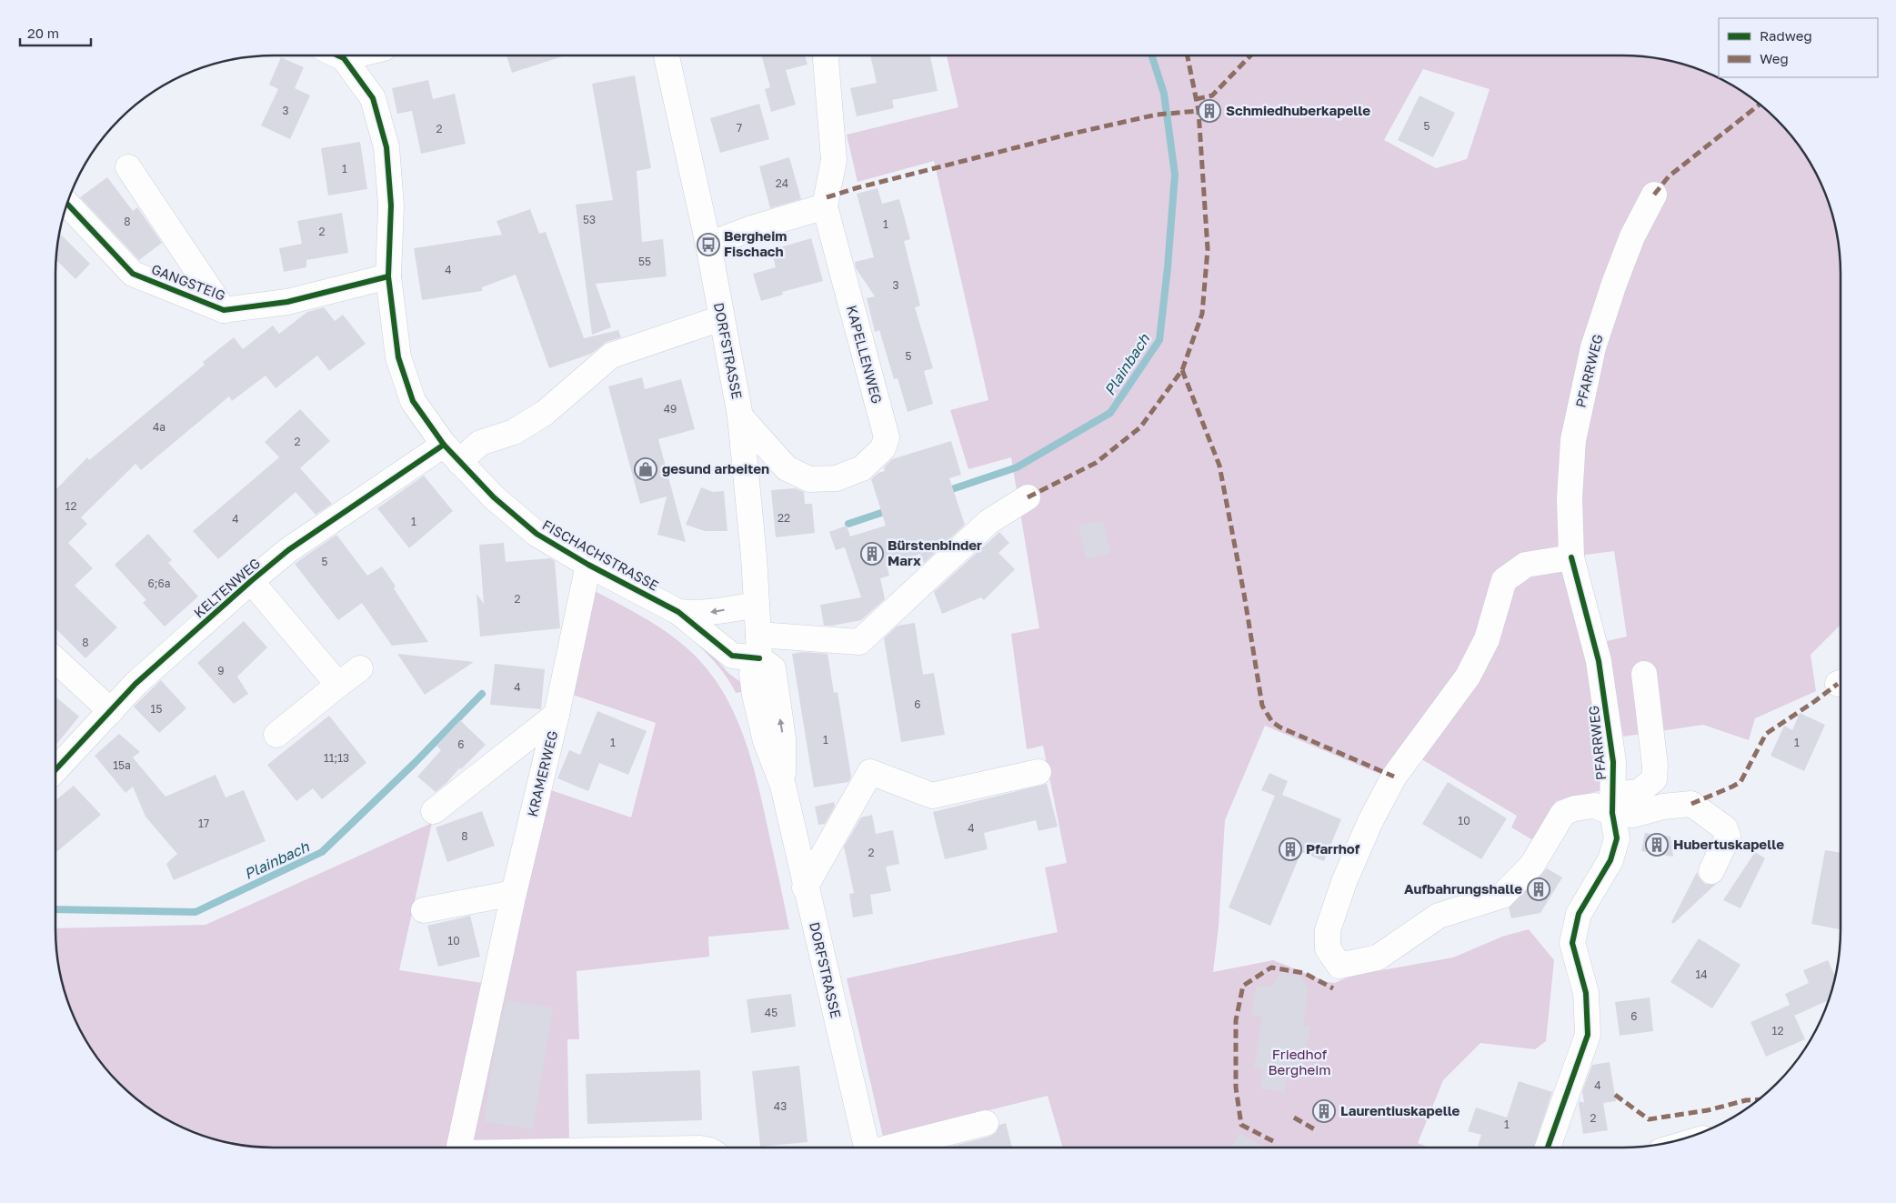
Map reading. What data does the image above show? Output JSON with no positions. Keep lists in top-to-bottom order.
{
  "streets": {
    "street": [
      "GANGSTEIG",
      "DORFSTRASSE",
      "KAPELLENWEG",
      "PFARRWEG",
      "FISCHACHSTRASSE",
      "KELTENWEG",
      "KRAMERWEG"
    ]
  },
  "crossings": [
    ["GANGSTEIG", "FISCHACHSTRASSE"],
    ["DORFSTRASSE", "KAPELLENWEG"],
    ["DORFSTRASSE", "FISCHACHSTRASSE"],
    ["DORFSTRASSE", "KELTENWEG"],
    ["FISCHACHSTRASSE", "KELTENWEG"],
    ["FISCHACHSTRASSE", "KRAMERWEG"]
  ],
  "water": ["Plainbach"],
  "parks": ["Friedhof Bergheim"],
  "places": {
    "building": [
      "Schmiedhuberkapelle",
      "Bürstenbinder Marx",
      "Hubertuskapelle",
      "Pfarrhof",
      "Aufbahrungshalle",
      "Laurentiuskapelle"
    ],
    "bus stop": ["Bergheim Fischach"],
    "shop": ["gesund arbeiten"]
  },
  "house_numbers": [
    "3",
    "5",
    "7",
    "2",
    "1",
    "24",
    "53",
    "8",
    "1",
    "2",
    "55",
    "4",
    "3",
    "5",
    "49",
    "4a",
    "2",
    "12",
    "22",
    "4",
    "1",
    "5",
    "6;6a",
    "2",
    "8",
    "9",
    "4",
    "6",
    "15",
    "1",
    "1",
    "1",
    "6",
    "11;13",
    "15a",
    "10",
    "17",
    "4",
    "8",
    "2",
    "10",
    "14",
    "45",
    "6",
    "12",
    "4",
    "43",
    "2",
    "1"
  ],
  "legend": ["Radweg", "Weg"],
  "scale_bar": "20 m"
}
